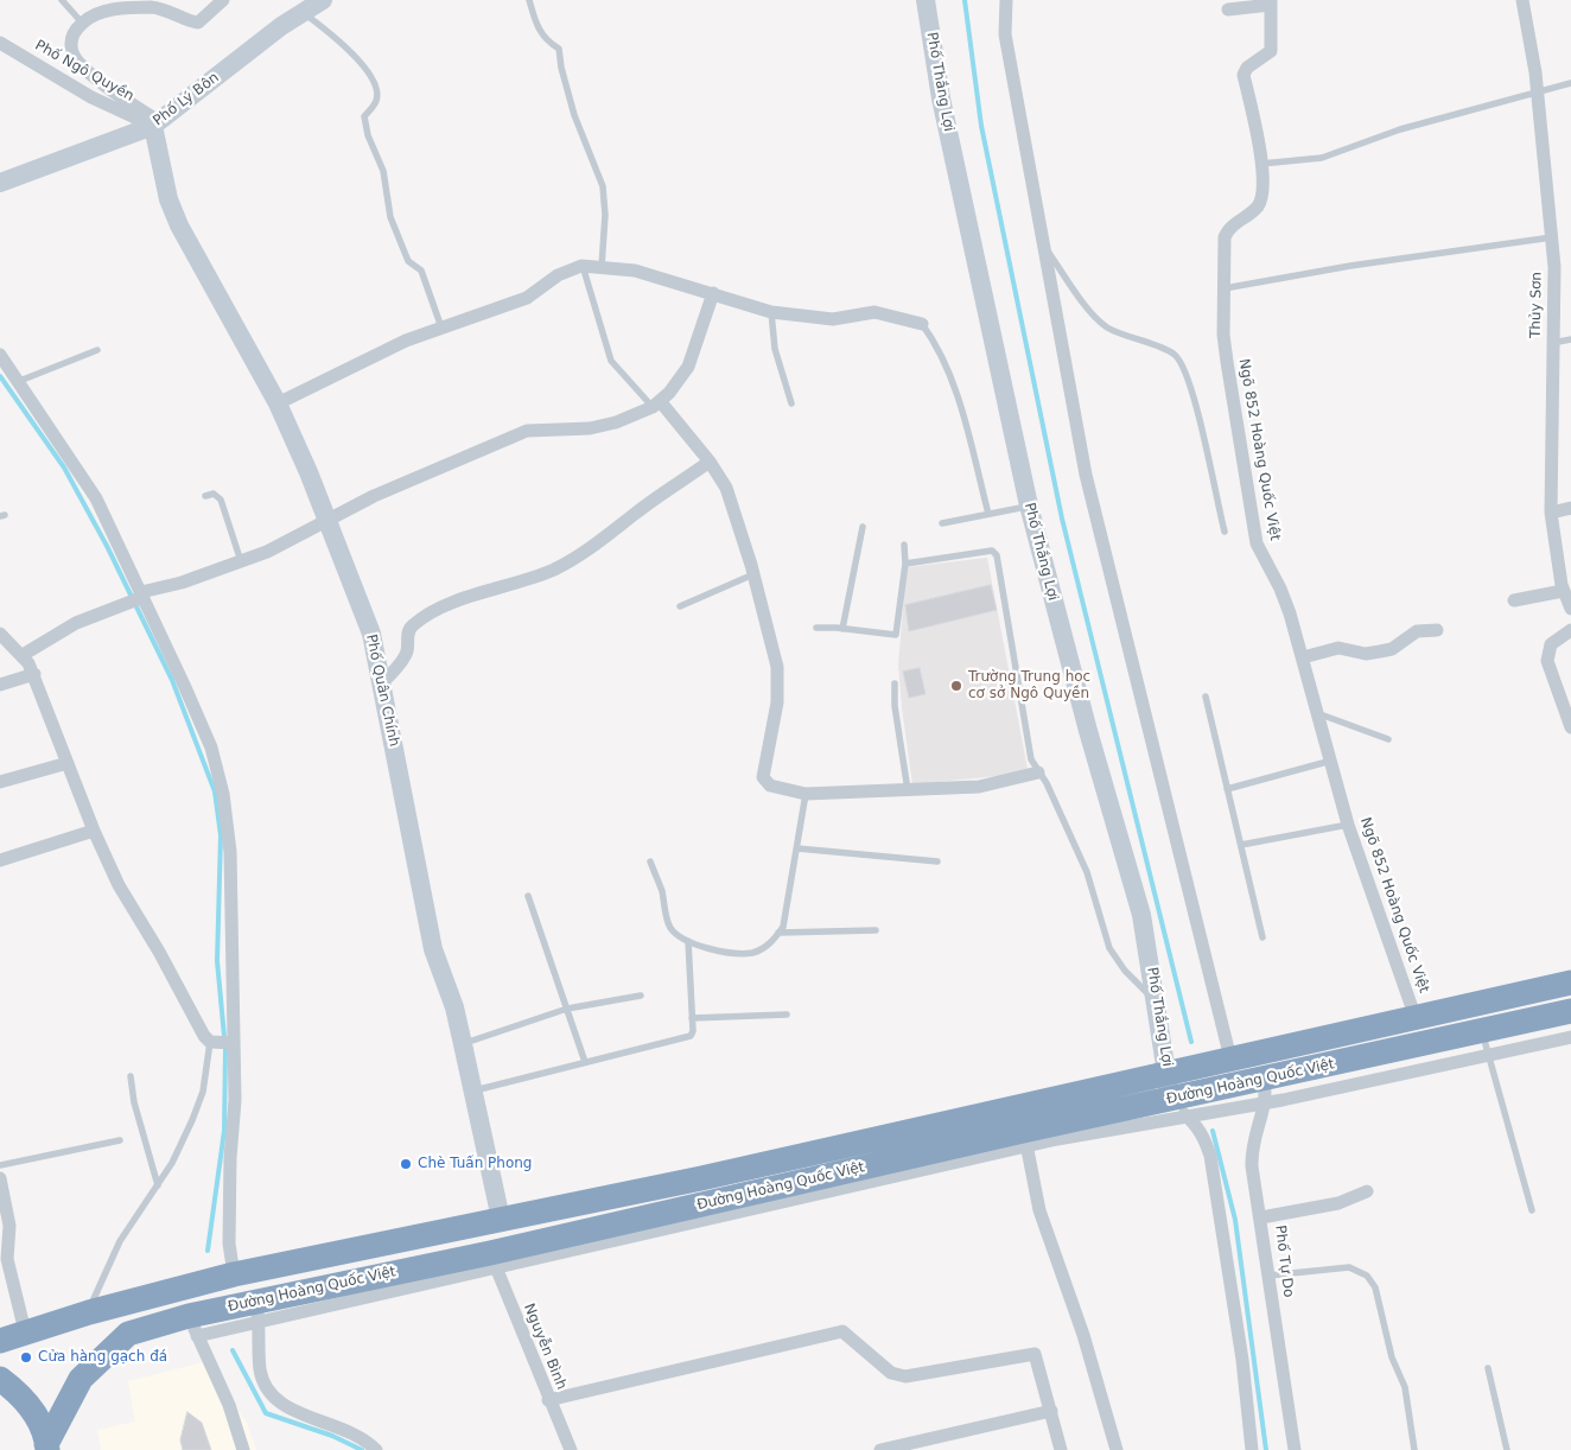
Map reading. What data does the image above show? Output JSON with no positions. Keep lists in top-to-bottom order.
{
  "streets": {
    "highway": ["Đường Hoàng Quốc Việt"],
    "street": [
      "Phố Ngô Quyền",
      "Phố Thắng Lợi",
      "Phố Lý Bôn",
      "Thủy Sơn",
      "Ngõ 852 Hoàng Quốc Việt",
      "Phố Quân Chính",
      "Phố Tự Do",
      "Nguyễn Bình"
    ]
  },
  "crossings": [
    ["Phố Ngô Quyền", "Phố Lý Bôn"],
    ["Phố Ngô Quyền", "Phố Quân Chính"],
    ["Phố Thắng Lợi", "Đường Hoàng Quốc Việt"],
    ["Phố Lý Bôn", "Phố Quân Chính"],
    ["Ngõ 852 Hoàng Quốc Việt", "Đường Hoàng Quốc Việt"],
    ["Phố Quân Chính", "Đường Hoàng Quốc Việt"],
    ["Đường Hoàng Quốc Việt", "Phố Tự Do"],
    ["Đường Hoàng Quốc Việt", "Nguyễn Bình"]
  ],
  "places": ["Trường Trung học cơ sở Ngô Quyền", "Chè Tuấn Phong", "Cửa hàng gạch đá"]
}
